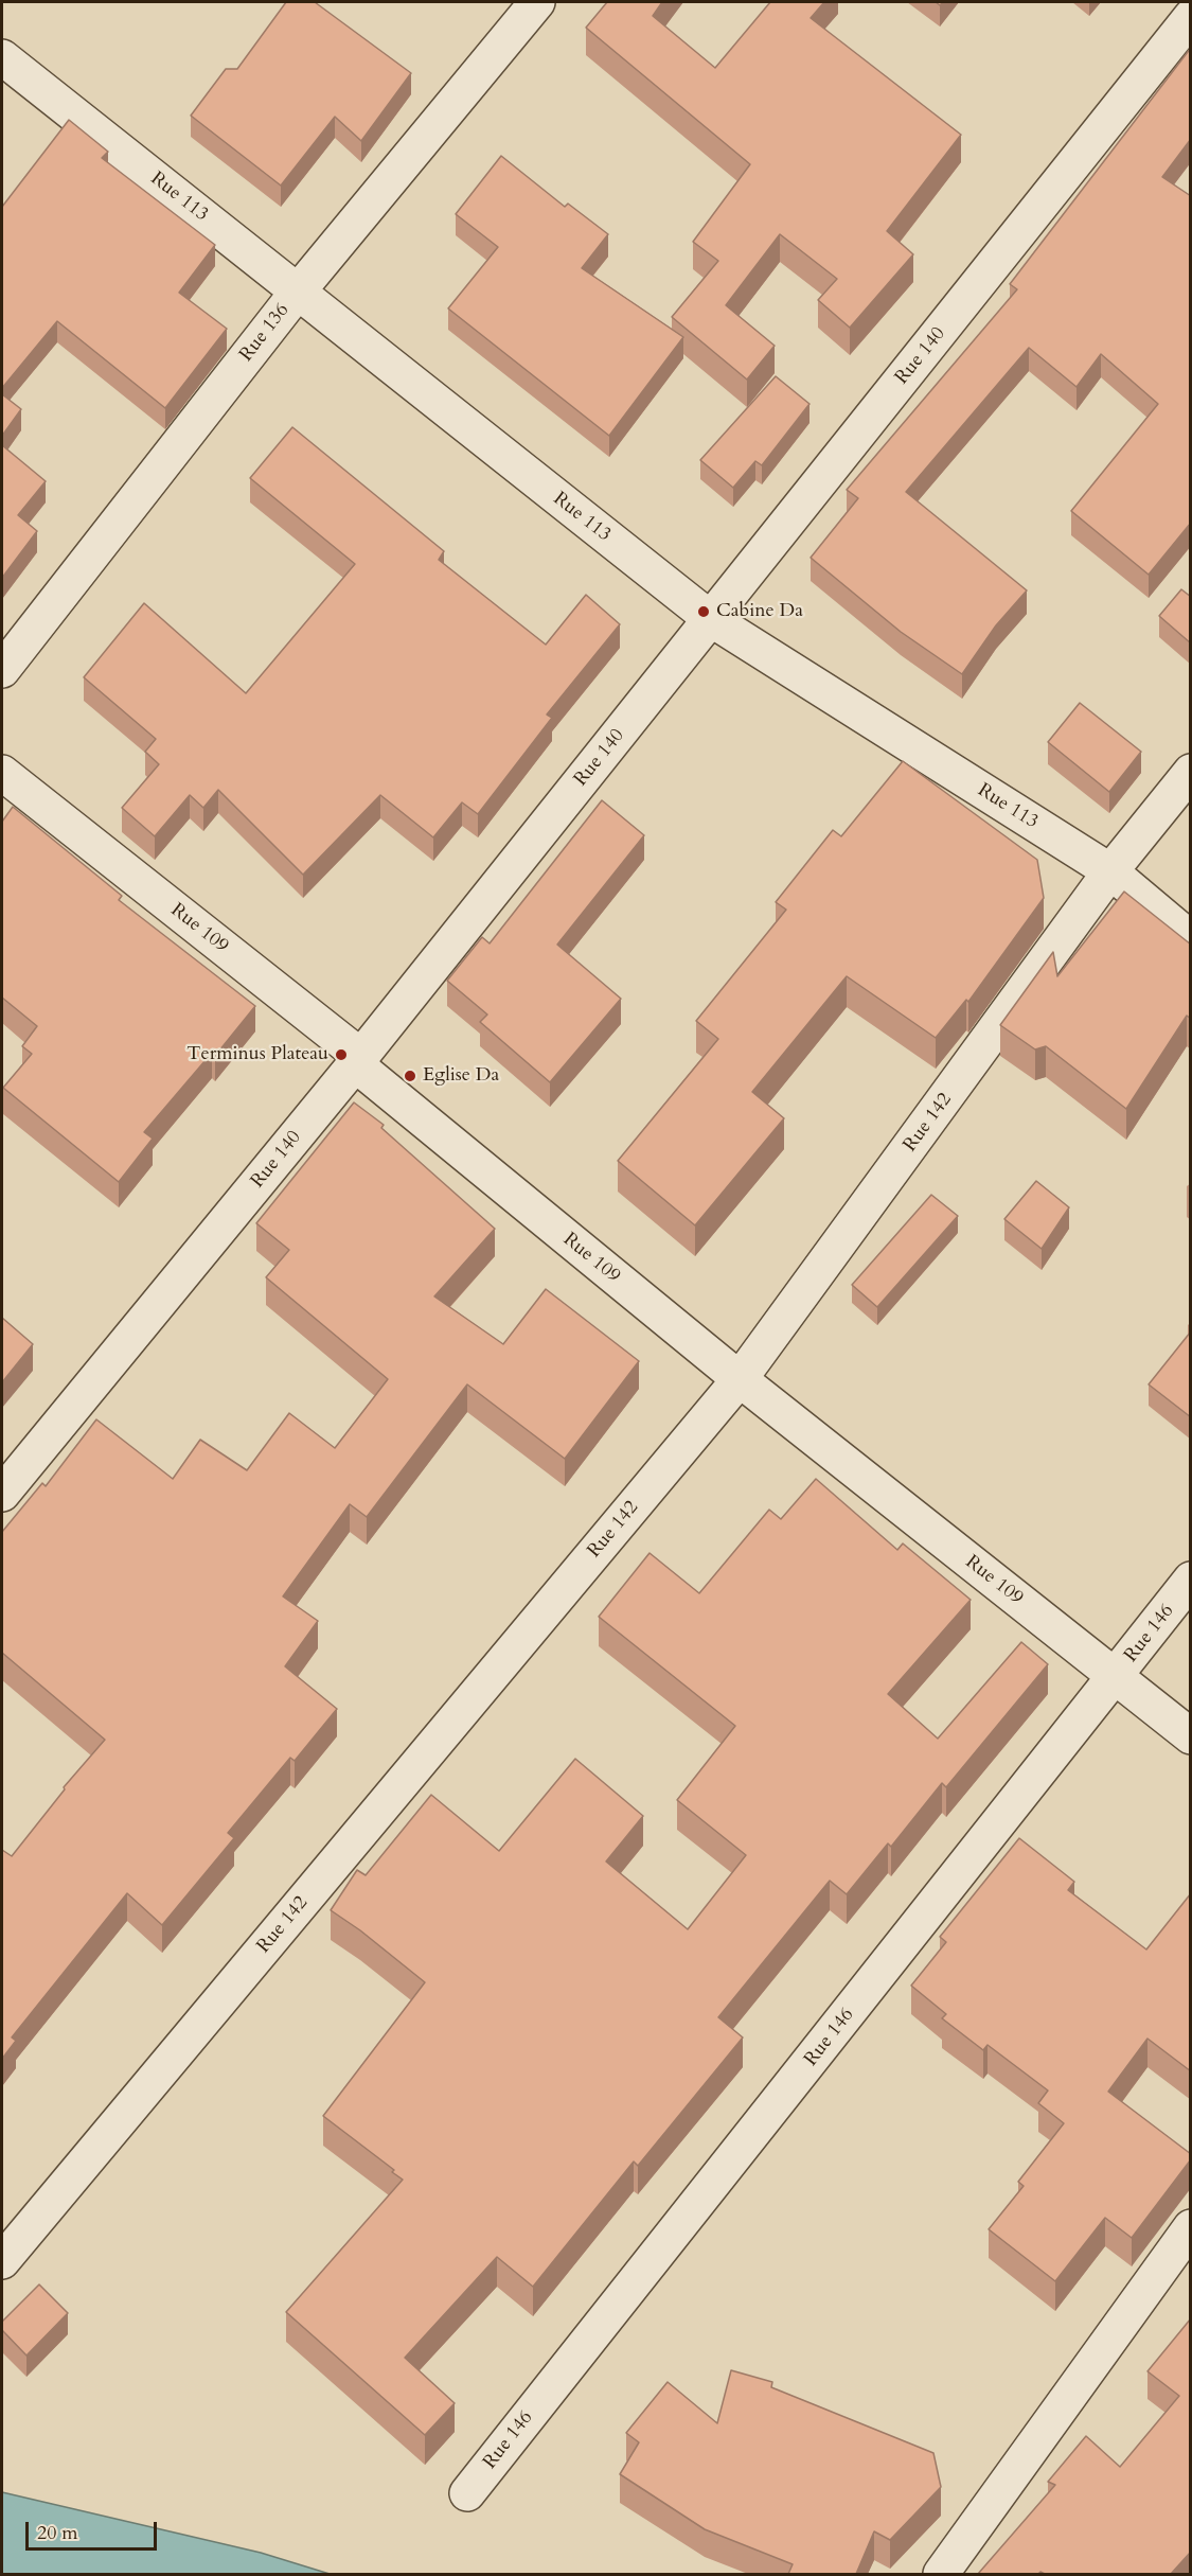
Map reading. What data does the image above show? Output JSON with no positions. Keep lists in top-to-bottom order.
{
  "streets": {
    "street": [
      "Rue 113",
      "Rue 136",
      "Rue 140",
      "Rue 109",
      "Rue 142",
      "Rue 146"
    ]
  },
  "crossings": [
    ["Rue 113", "Rue 136"],
    ["Rue 113", "Rue 140"],
    ["Rue 113", "Rue 142"],
    ["Rue 140", "Rue 109"],
    ["Rue 109", "Rue 142"],
    ["Rue 109", "Rue 146"]
  ],
  "places": ["Cabine Da", "Terminus Plateau", "Eglise Da"],
  "scale_bar": "20 m"
}
